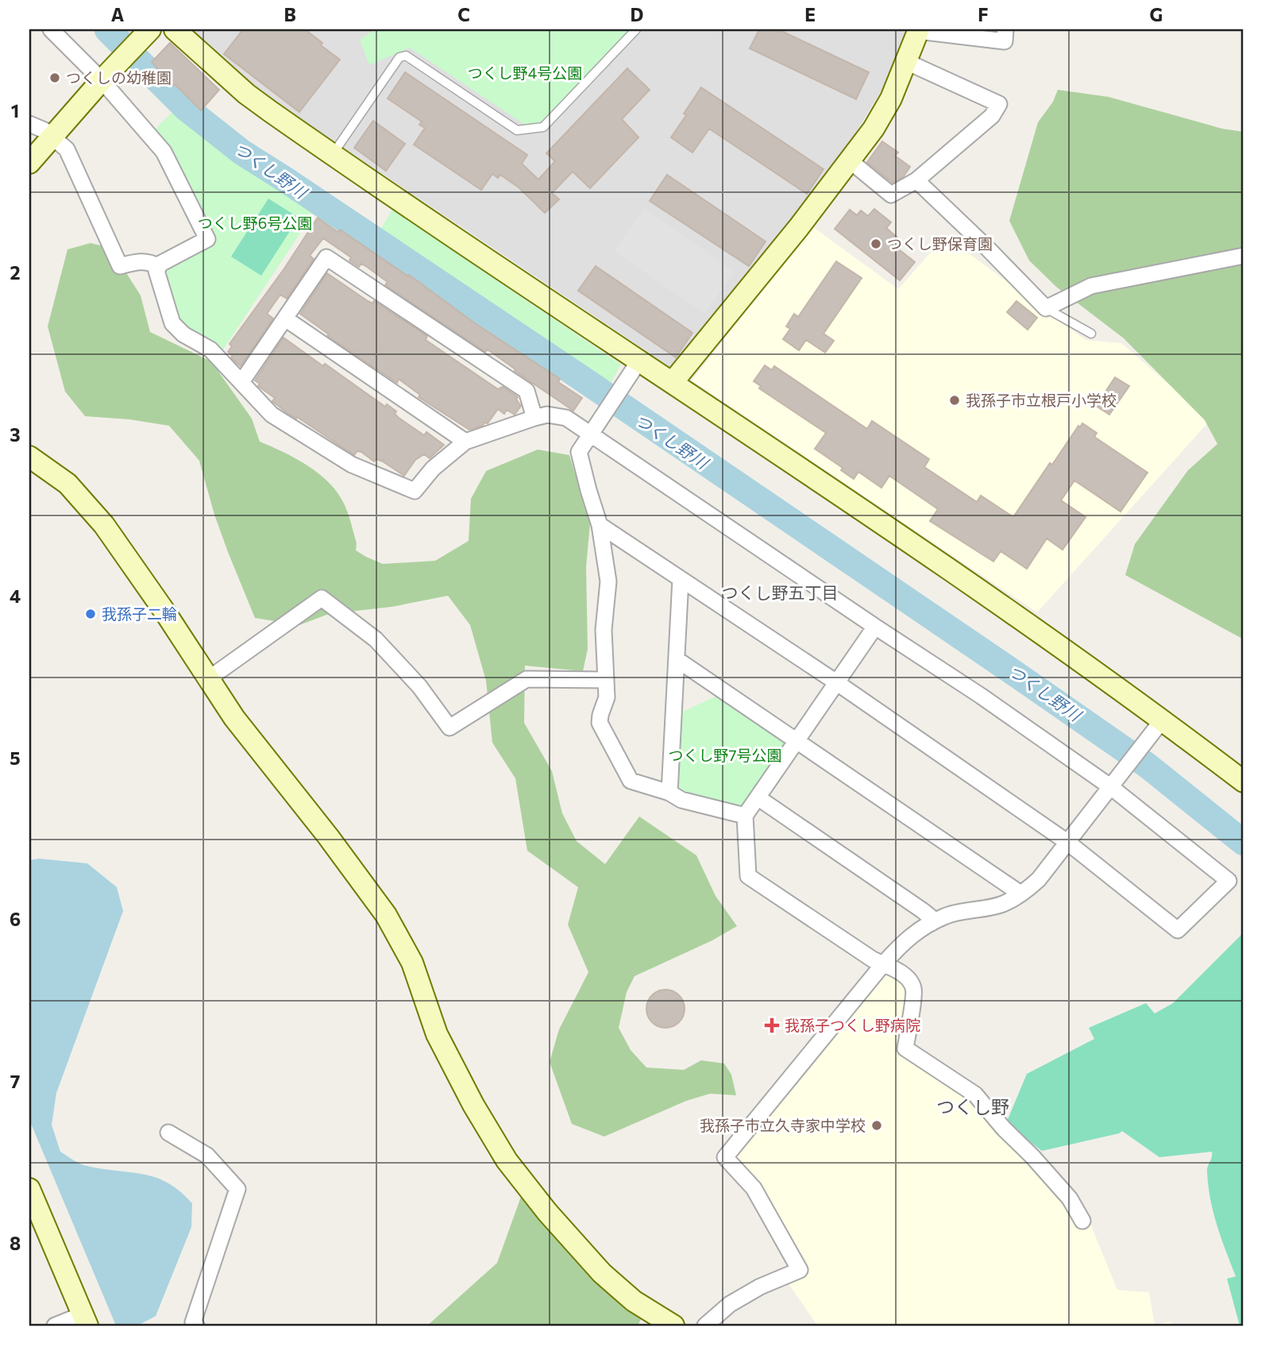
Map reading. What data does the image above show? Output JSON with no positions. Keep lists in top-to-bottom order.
{
  "districts": ["つくし野五丁目", "つくし野"],
  "water": ["つくし野川"],
  "parks": ["つくし野4号公園", "つくし野6号公園", "つくし野7号公園"],
  "places": {
    "other": [
      "つくしの幼稚園",
      "つくし野保育園",
      "我孫子市立根戸小学校",
      "我孫子二輪",
      "我孫子市立久寺家中学校"
    ],
    "health": ["我孫子つくし野病院"]
  },
  "grid": {
    "columns": [
      "A",
      "B",
      "C",
      "D",
      "E",
      "F",
      "G"
    ],
    "rows": [
      "1",
      "2",
      "3",
      "4",
      "5",
      "6",
      "7",
      "8"
    ]
  }
}
